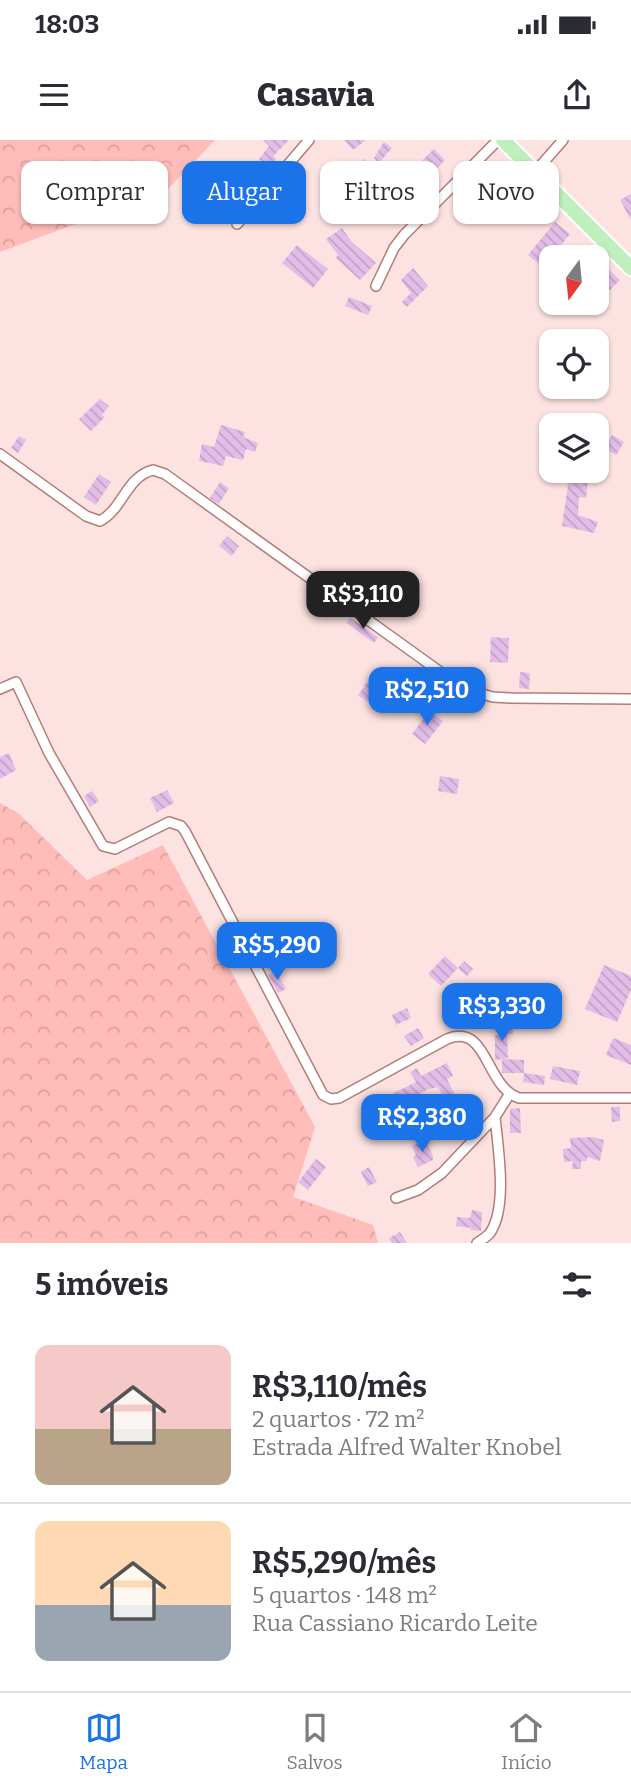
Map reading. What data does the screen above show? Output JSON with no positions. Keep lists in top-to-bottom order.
{
  "north": "bottom",
  "page": {
    "status": "18:03",
    "header": "Casavia",
    "chip": [
      "Comprar",
      "Alugar",
      "Filtros",
      "Novo"
    ],
    "price": [
      "R$3,110",
      "R$2,510",
      "R$5,290",
      "R$3,330",
      "R$2,380"
    ],
    "heading": "5 imóveis",
    "list": [
      {
        "name": "R$3,110/mês",
        "note": "2 quartos · 72 m² · Estrada Alfred Walter Knobel"
      },
      {
        "name": "R$5,290/mês",
        "note": "5 quartos · 148 m² · Rua Cassiano Ricardo Leite"
      }
    ],
    "tabs": ["Mapa", "Salvos", "Início"]
  }
}
